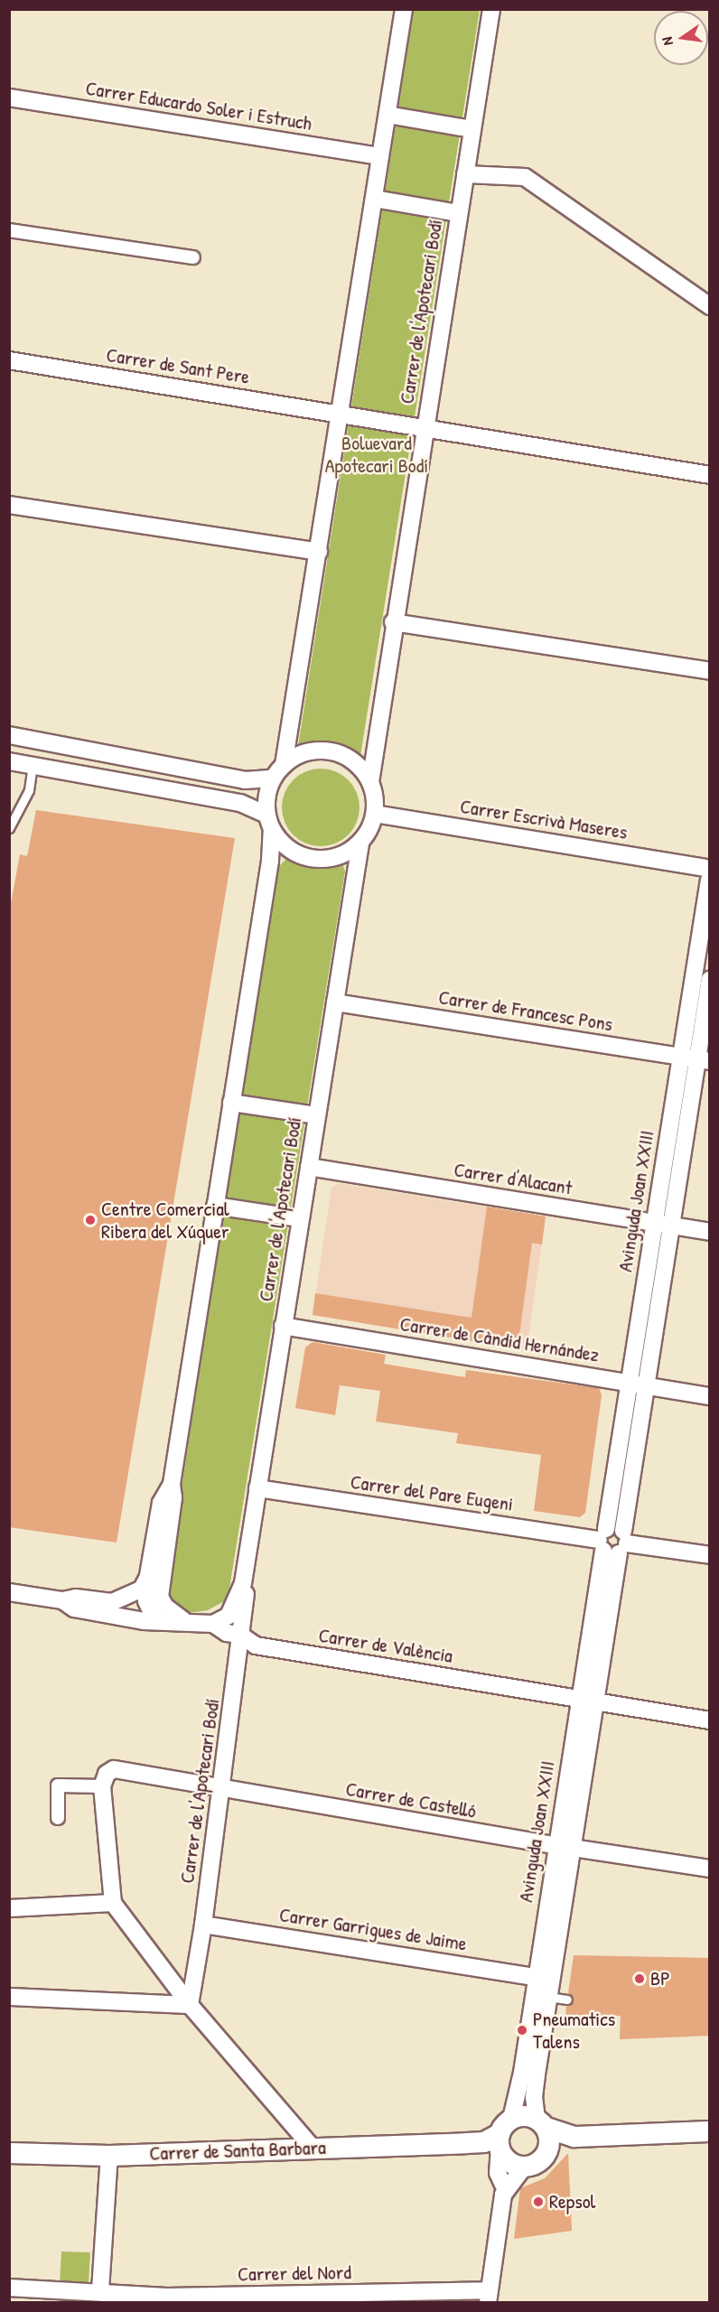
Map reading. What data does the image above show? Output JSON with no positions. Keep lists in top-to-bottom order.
{
  "streets": {
    "street": [
      "Carrer Educardo Soler i Estruch",
      "Carrer de l'Apotecari Bodí",
      "Carrer de Sant Pere",
      "Carrer Escrivà Maseres",
      "Carrer de Francesc Pons",
      "Carrer d'Alacant",
      "Avinguda Joan XXIII",
      "Carrer de Càndid Hernández",
      "Carrer del Pare Eugeni",
      "Carrer de València",
      "Carrer de Castelló",
      "Carrer Garrigues de Jaime",
      "Carrer de Santa Barbara",
      "Carrer del Nord"
    ]
  },
  "crossings": [
    ["Carrer de l'Apotecari Bodí", "Carrer de Sant Pere"],
    ["Carrer de l'Apotecari Bodí", "Carrer Escrivà Maseres"],
    ["Carrer de l'Apotecari Bodí", "Carrer de Francesc Pons"],
    ["Carrer de l'Apotecari Bodí", "Carrer d'Alacant"],
    ["Carrer de l'Apotecari Bodí", "Carrer de Càndid Hernández"],
    ["Carrer de l'Apotecari Bodí", "Carrer del Pare Eugeni"],
    ["Carrer de l'Apotecari Bodí", "Carrer de València"],
    ["Carrer de l'Apotecari Bodí", "Carrer de Castelló"],
    ["Carrer de l'Apotecari Bodí", "Carrer Garrigues de Jaime"],
    ["Carrer Escrivà Maseres", "Avinguda Joan XXIII"],
    ["Carrer de Francesc Pons", "Avinguda Joan XXIII"],
    ["Carrer d'Alacant", "Avinguda Joan XXIII"],
    ["Avinguda Joan XXIII", "Carrer de Càndid Hernández"],
    ["Avinguda Joan XXIII", "Carrer del Pare Eugeni"],
    ["Avinguda Joan XXIII", "Carrer de València"],
    ["Avinguda Joan XXIII", "Carrer de Castelló"],
    ["Avinguda Joan XXIII", "Carrer Garrigues de Jaime"],
    ["Avinguda Joan XXIII", "Carrer de Santa Barbara"]
  ],
  "parks": ["Boluevard Apotecari Bodí"],
  "places": [
    "Centre Comercial Ribera del Xúquer",
    "BP",
    "Pneumatics Talens",
    "Repsol"
  ],
  "north": "left"
}
